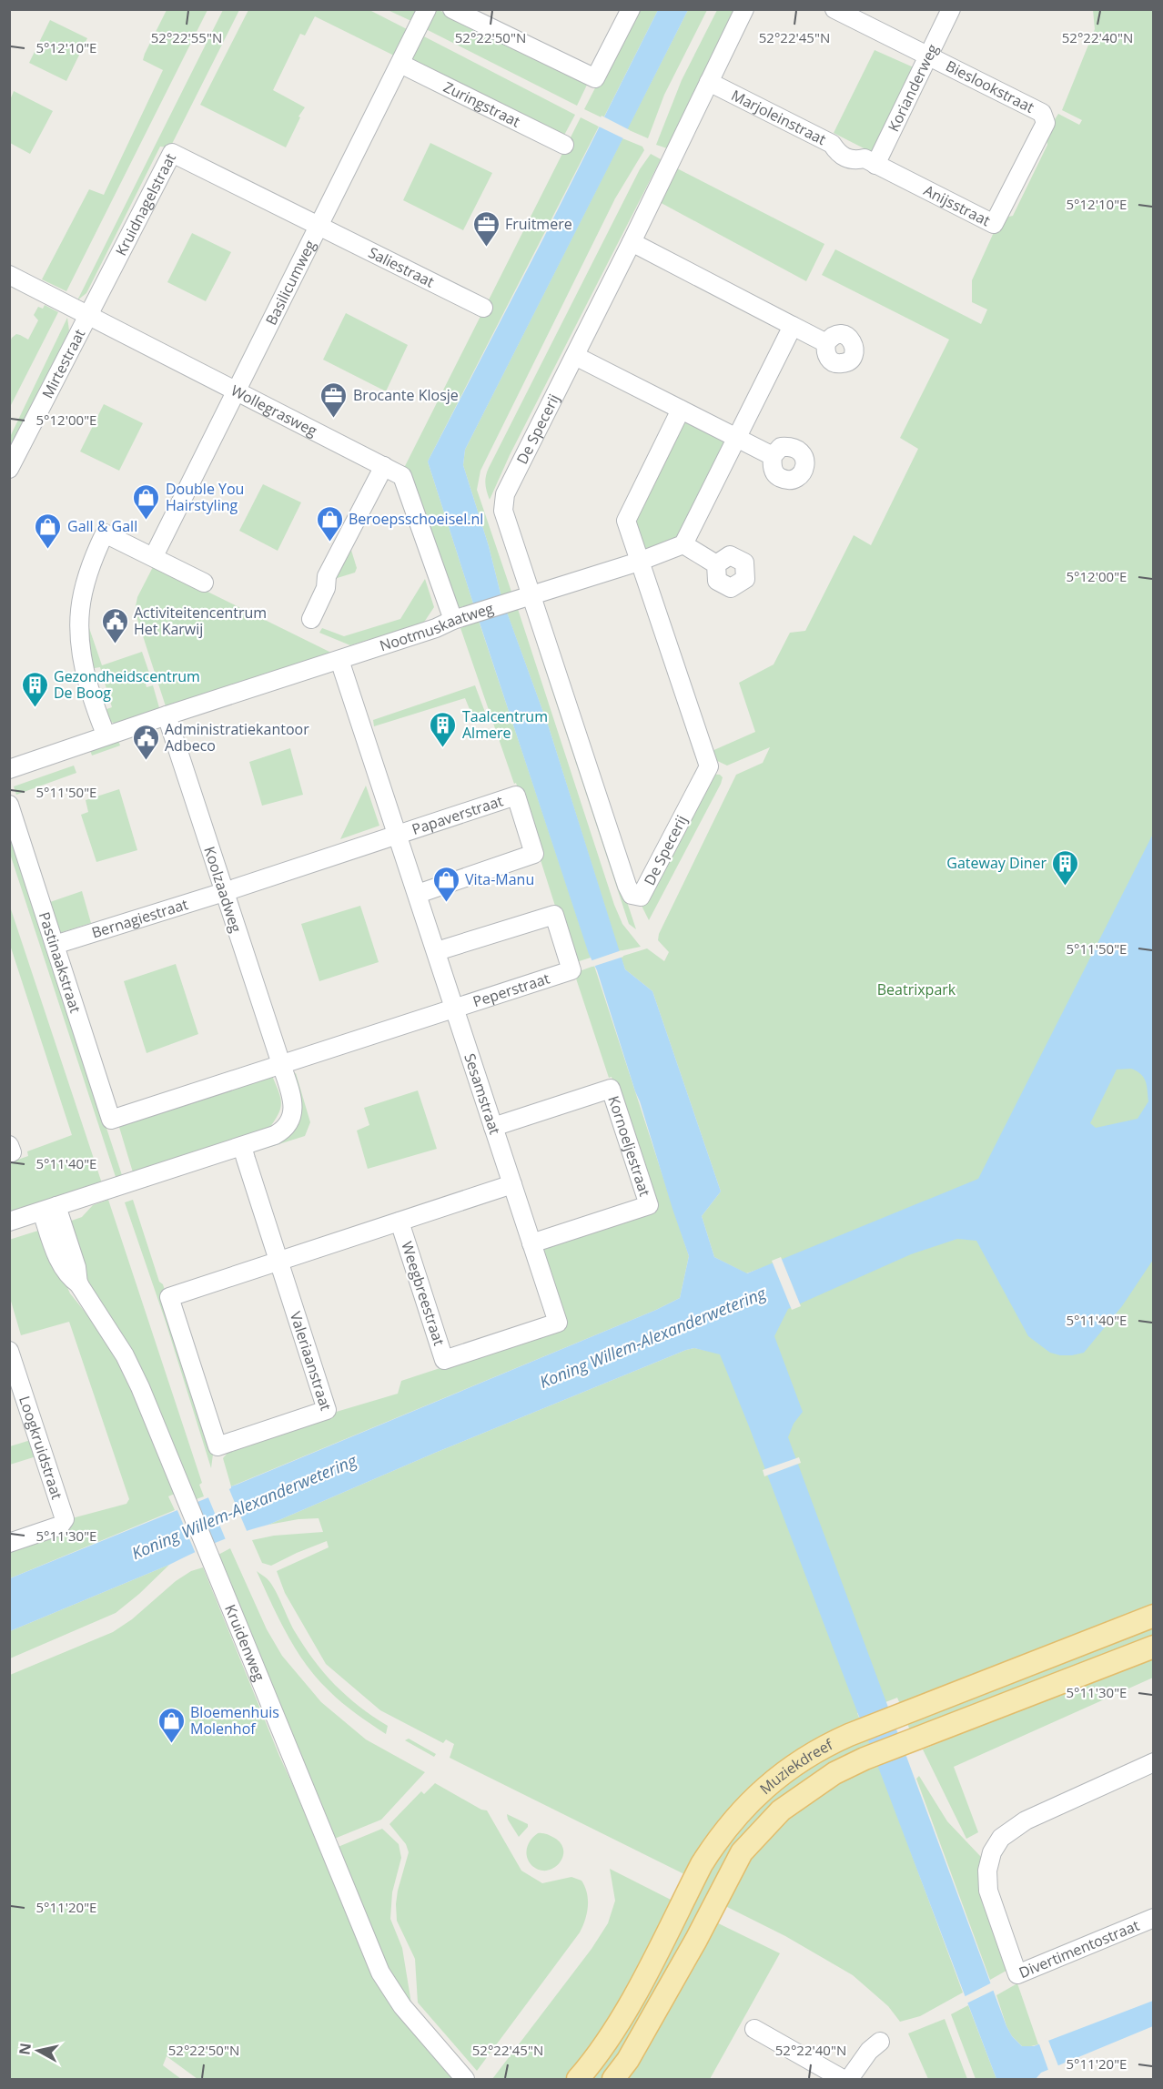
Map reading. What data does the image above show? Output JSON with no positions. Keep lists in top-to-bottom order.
{
  "streets": {
    "main road": ["Muziekdreef"],
    "street": [
      "Korianderweg",
      "Bieslookstraat",
      "Zuringstraat",
      "Marjoleinstraat",
      "Anijsstraat",
      "Kruidnagelstraat",
      "Saliestraat",
      "Basilicumweg",
      "Mirtestraat",
      "Wollegrasweg",
      "De Specerij",
      "Nootmuskaatweg",
      "Papaverstraat",
      "Koolzaadweg",
      "Bernagiestraat",
      "Pastinaakstraat",
      "Peperstraat",
      "Sesamstraat",
      "Kornoeljestraat",
      "Weegbreestraat",
      "Valeriaanstraat",
      "Loogkruidstraat",
      "Kruidenweg",
      "Divertimentostraat"
    ]
  },
  "crossings": [
    ["Korianderweg", "Bieslookstraat"],
    ["Korianderweg", "Marjoleinstraat"],
    ["Korianderweg", "Anijsstraat"],
    ["Bieslookstraat", "Anijsstraat"],
    ["Zuringstraat", "Basilicumweg"],
    ["Marjoleinstraat", "Anijsstraat"],
    ["Marjoleinstraat", "De Specerij"],
    ["Kruidnagelstraat", "Saliestraat"],
    ["Kruidnagelstraat", "Basilicumweg"],
    ["Kruidnagelstraat", "Mirtestraat"],
    ["Kruidnagelstraat", "Wollegrasweg"],
    ["Saliestraat", "Basilicumweg"],
    ["Basilicumweg", "Wollegrasweg"],
    ["Mirtestraat", "Wollegrasweg"],
    ["Wollegrasweg", "Nootmuskaatweg"],
    ["De Specerij", "Nootmuskaatweg"],
    ["Nootmuskaatweg", "Koolzaadweg"],
    ["Nootmuskaatweg", "Sesamstraat"],
    ["Papaverstraat", "Koolzaadweg"],
    ["Papaverstraat", "Bernagiestraat"],
    ["Papaverstraat", "Sesamstraat"],
    ["Koolzaadweg", "Bernagiestraat"],
    ["Koolzaadweg", "Pastinaakstraat"],
    ["Koolzaadweg", "Peperstraat"],
    ["Koolzaadweg", "Valeriaanstraat"],
    ["Koolzaadweg", "Kruidenweg"],
    ["Bernagiestraat", "Pastinaakstraat"],
    ["Pastinaakstraat", "Peperstraat"],
    ["Peperstraat", "Sesamstraat"],
    ["Sesamstraat", "Kornoeljestraat"],
    ["Sesamstraat", "Weegbreestraat"],
    ["Kornoeljestraat", "Weegbreestraat"]
  ],
  "water": ["Koning Willem-Alexanderwetering"],
  "parks": ["Beatrixpark"],
  "places": {
    "office": ["Fruitmere", "Brocante Klosje"],
    "shop": [
      "Double You Hairstyling",
      "Beroepsschoeisel.nl",
      "Gall & Gall",
      "Vita-Manu",
      "Bloemenhuis Molenhof"
    ],
    "public building": ["Activiteitencentrum Het Karwij", "Administratiekantoor Adbeco"],
    "building": ["Gezondheidscentrum De Boog", "Taalcentrum Almere", "Gateway Diner"]
  },
  "north": "left",
  "coordinates": [
    "52°22'55\"N",
    "52°22'50\"N",
    "52°22'45\"N",
    "52°22'40\"N",
    "5°12'10\"E",
    "5°12'00\"E",
    "5°11'50\"E",
    "5°11'40\"E",
    "5°11'30\"E",
    "5°11'20\"E"
  ]
}
